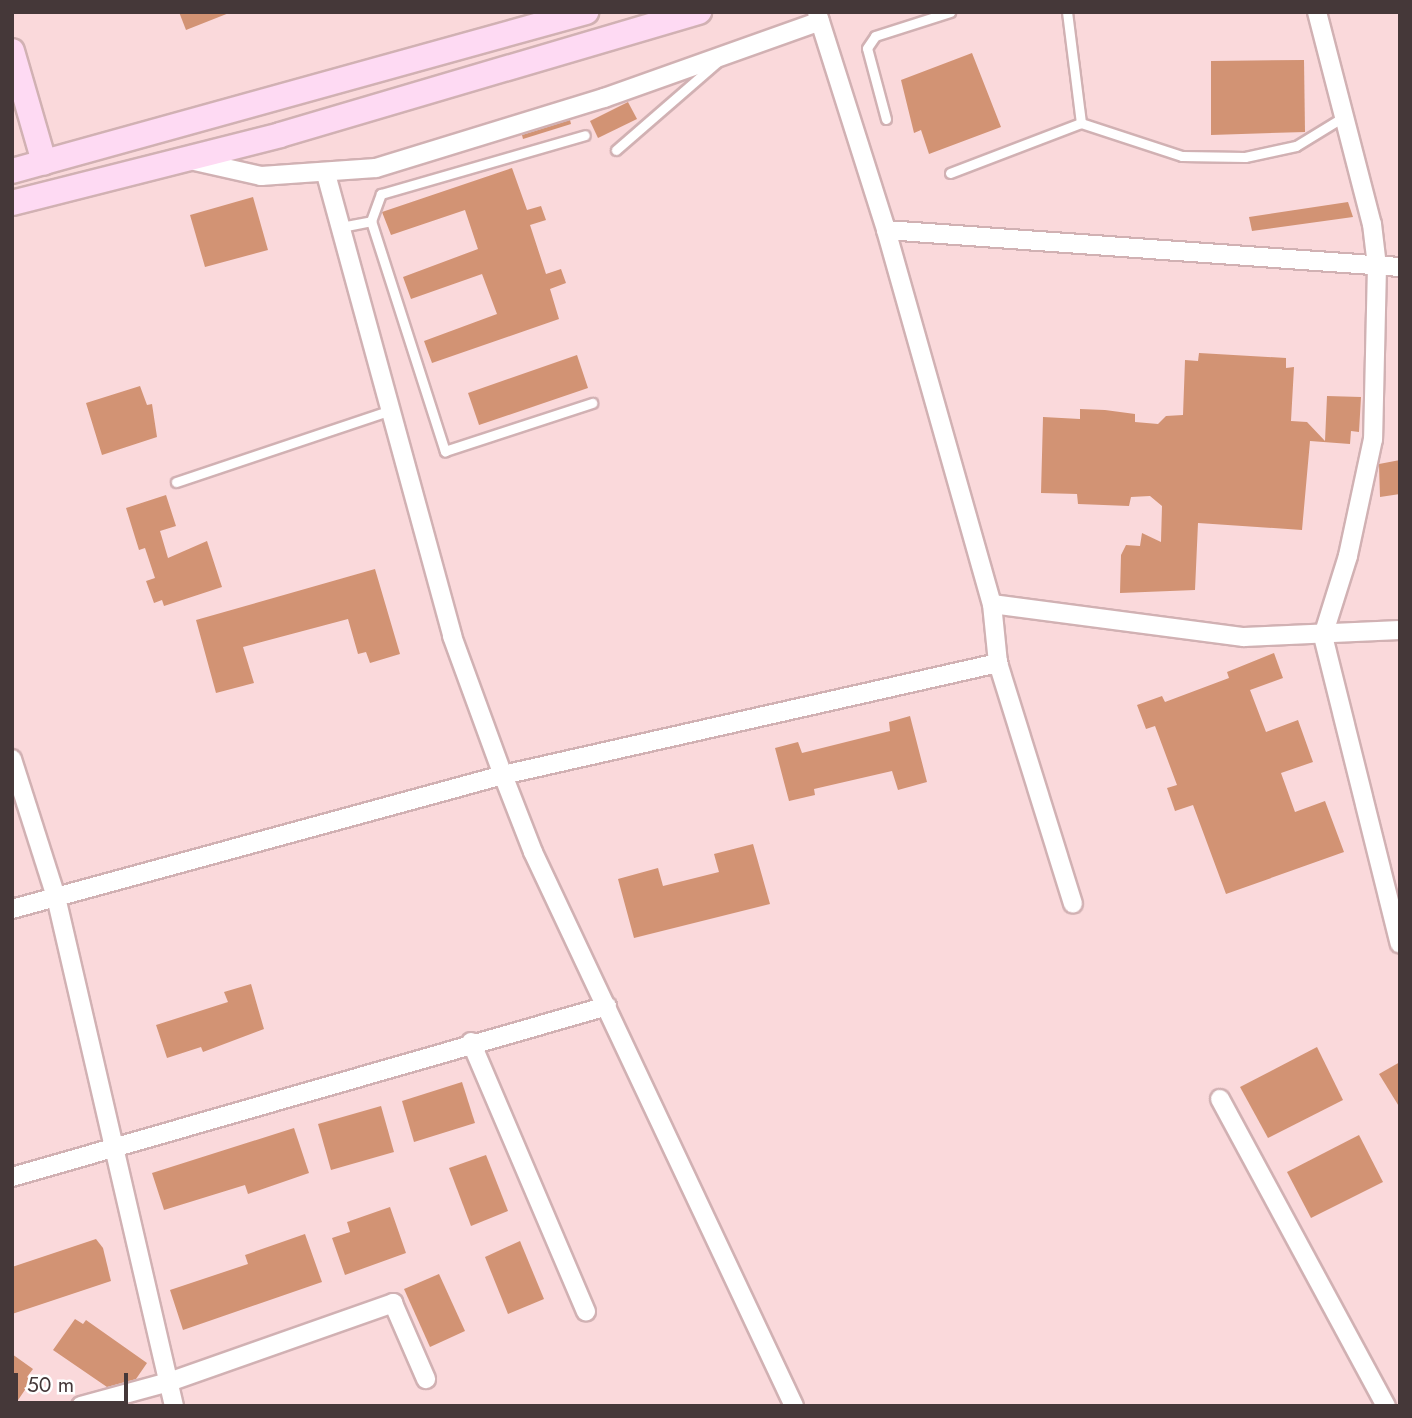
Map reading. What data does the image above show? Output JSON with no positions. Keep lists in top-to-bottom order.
{
  "scale_bar": "50 m"
}
